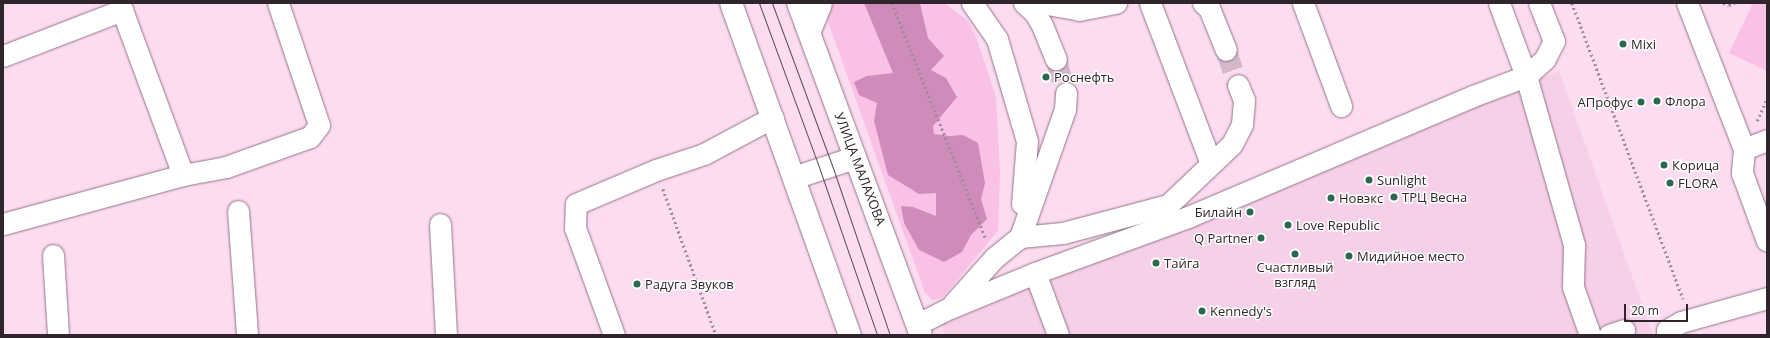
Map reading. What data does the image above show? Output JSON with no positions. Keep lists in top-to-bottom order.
{
  "streets": {
    "main road": ["УЛИЦА МАЛАХОВА"]
  },
  "places": [
    "Mixi",
    "Роснефть",
    "Флора",
    "АПрофус",
    "Корица",
    "Sunlight",
    "FLORA",
    "ТРЦ Весна",
    "Новэкс",
    "Билайн",
    "Love Republic",
    "Q Partner",
    "Счастливый взгляд",
    "Мидийное место",
    "Тайга",
    "Радуга Звуков",
    "Kennedy's"
  ],
  "scale_bar": "20 m"
}
